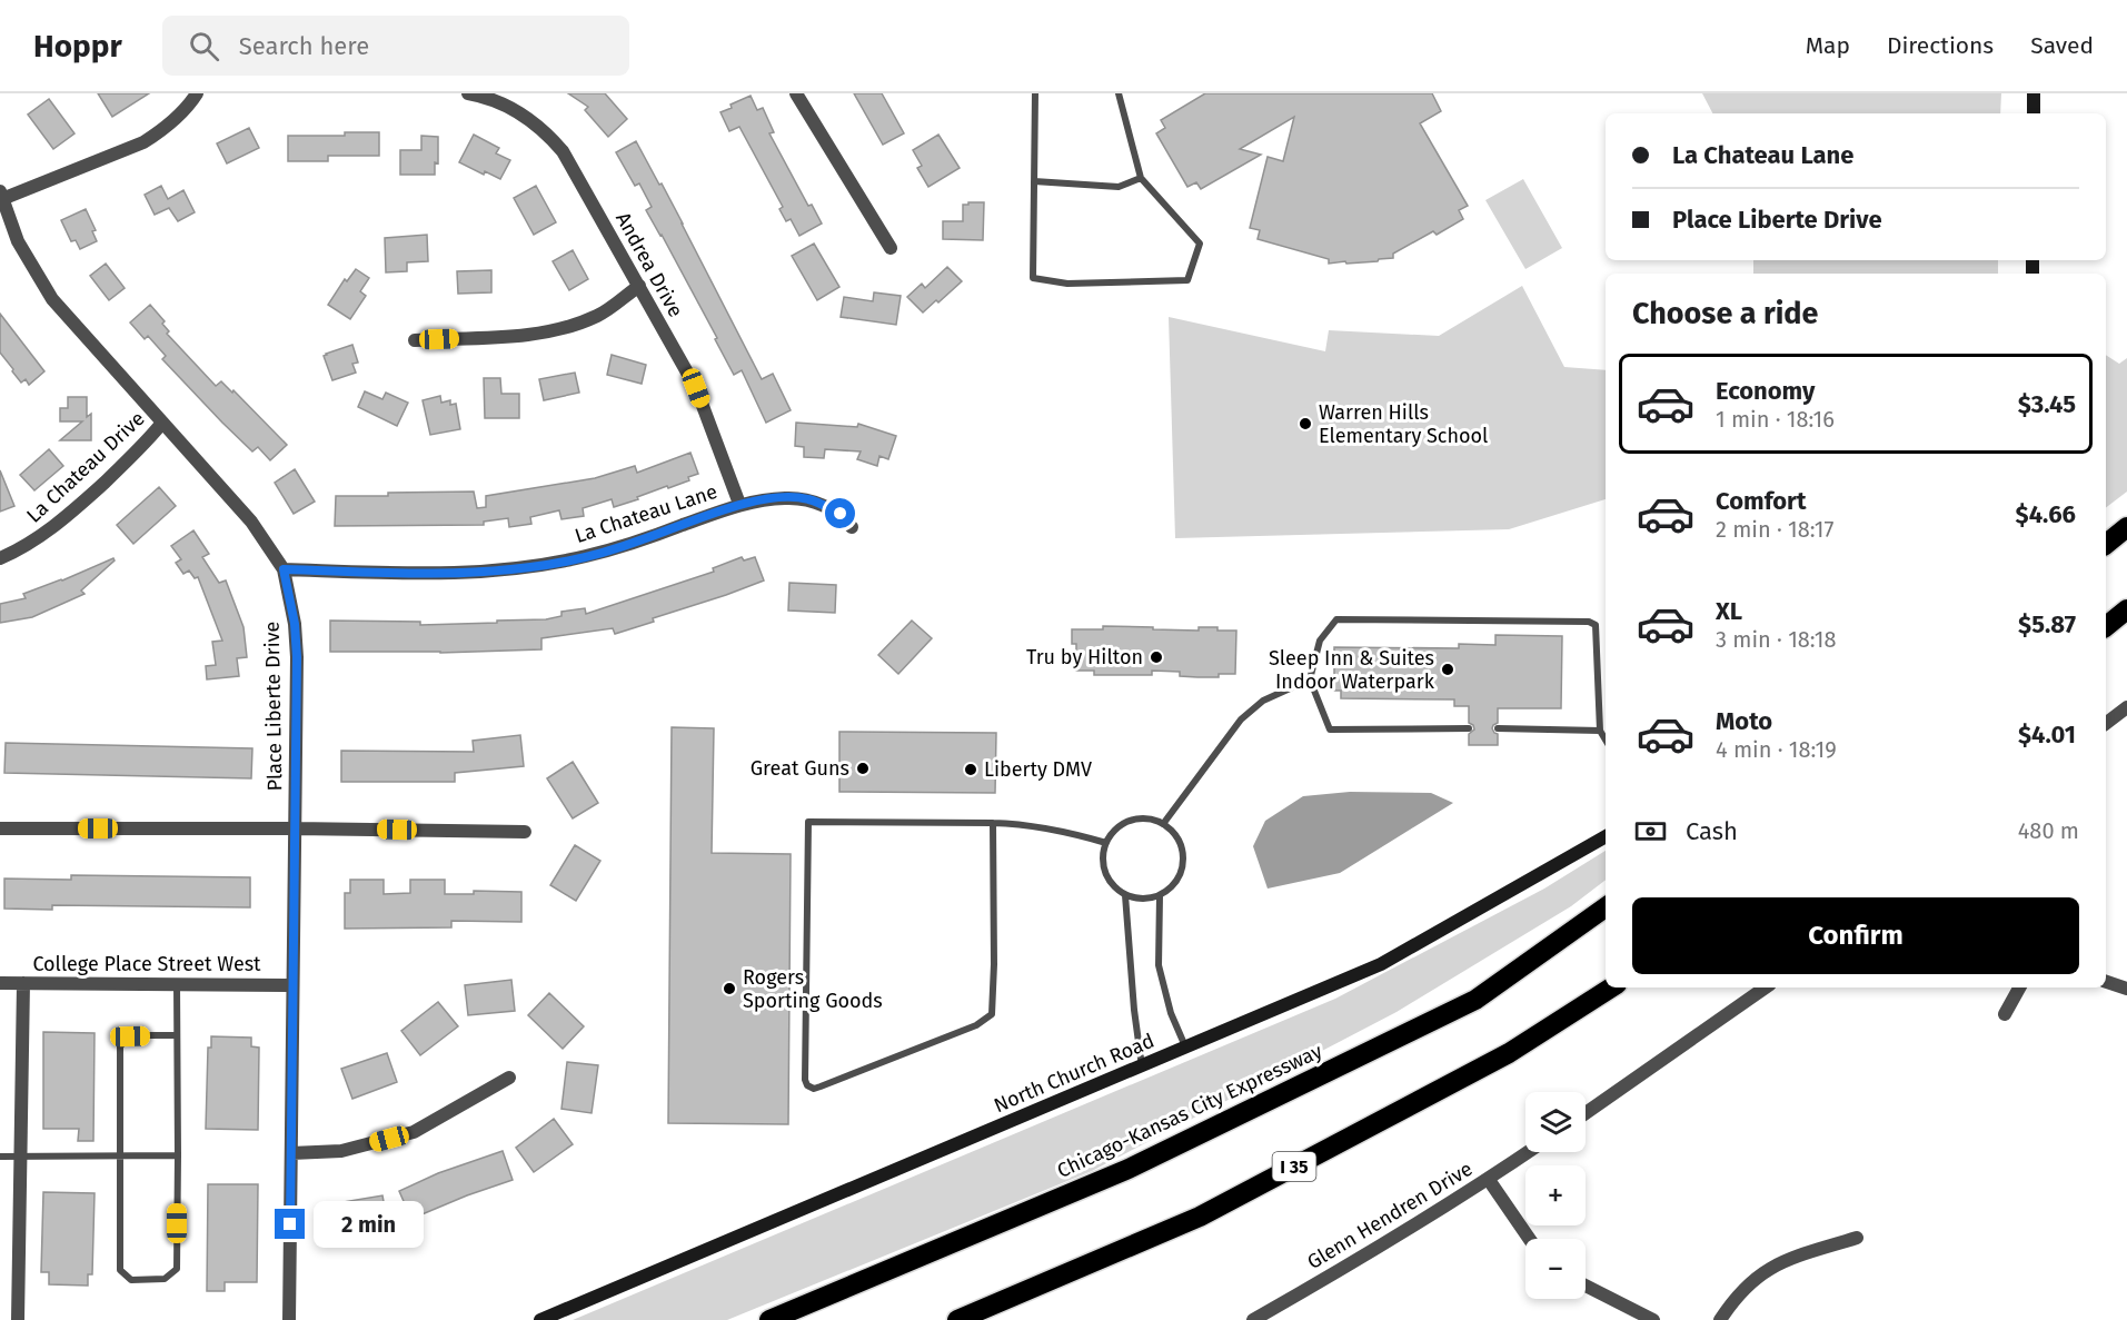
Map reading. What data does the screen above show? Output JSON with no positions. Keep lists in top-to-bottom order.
{
  "streets": {
    "highway": ["Chicago-Kansas City Expressway", "I 35"],
    "main road": ["North Church Road"],
    "street": [
      "Andrea Drive",
      "La Chateau Drive",
      "La Chateau Lane",
      "Place Liberte Drive",
      "College Place Street West",
      "Glenn Hendren Drive"
    ]
  },
  "crossings": [
    ["Andrea Drive", "La Chateau Lane"],
    ["La Chateau Drive", "Place Liberte Drive"],
    ["La Chateau Lane", "Place Liberte Drive"],
    ["Place Liberte Drive", "College Place Street West"]
  ],
  "places": [
    "Warren Hills Elementary School",
    "Tru by Hilton",
    "Sleep Inn & Suites Indoor Waterpark",
    "Great Guns",
    "Liberty DMV",
    "Rogers Sporting Goods"
  ],
  "page": {
    "header": "Hoppr",
    "search": "Search here",
    "nav": ["Map", "Directions", "Saved"],
    "banner": ["La Chateau Lane", "Place Liberte Drive"],
    "heading": "Choose a ride",
    "list": [
      {
        "name": "Economy",
        "note": "1 min · 18:16",
        "value": "$3.45"
      },
      {
        "name": "Comfort",
        "note": "2 min · 18:17",
        "value": "$4.66"
      },
      {
        "name": "XL",
        "note": "3 min · 18:18",
        "value": "$5.87"
      },
      {
        "name": "Moto",
        "note": "4 min · 18:19",
        "value": "$4.01"
      }
    ],
    "pay": ["Cash", "480 m"],
    "buttons": "Confirm",
    "map_buttons": ["+", "−"],
    "bubble": "2 min"
  }
}
